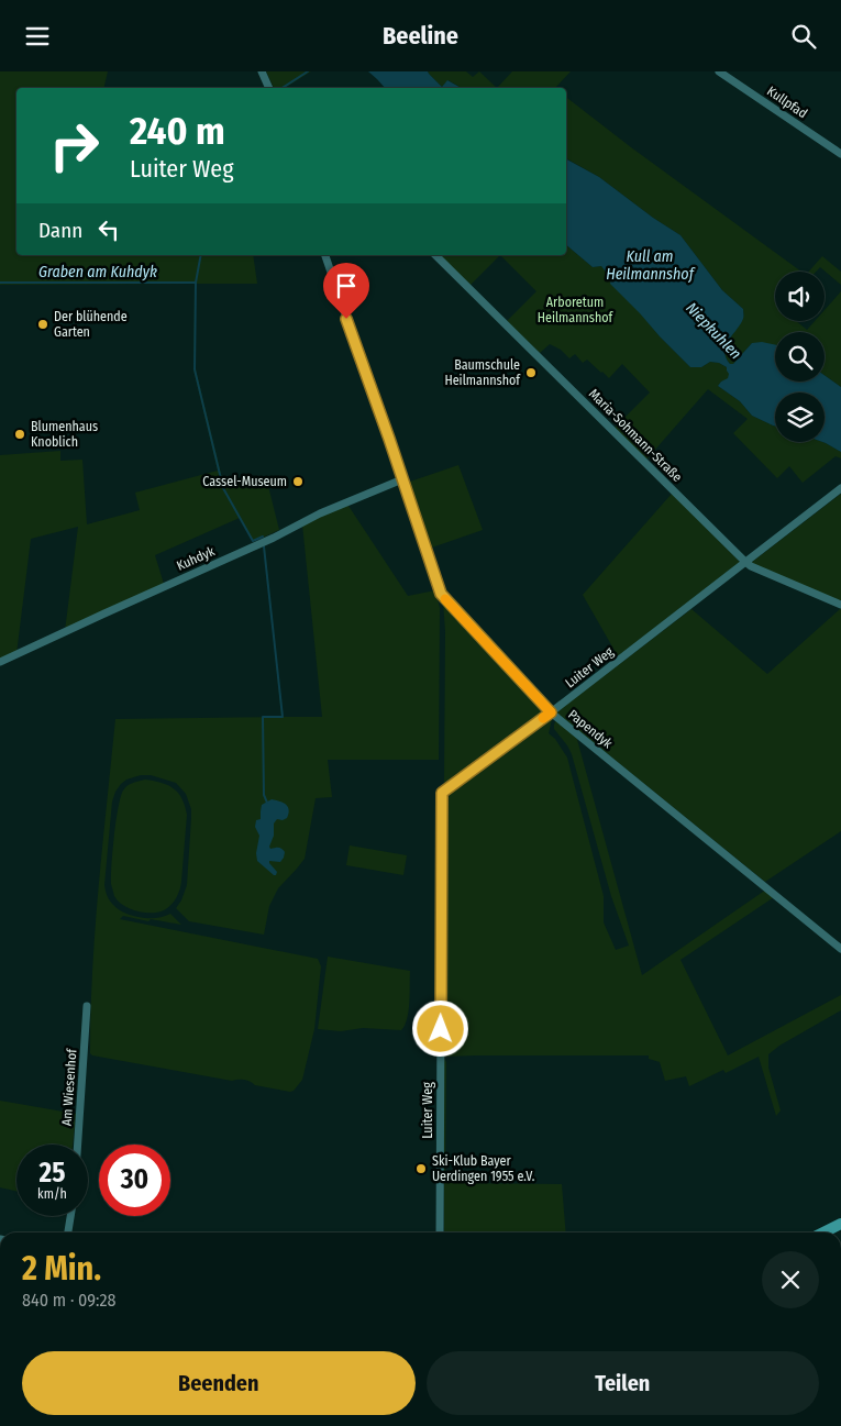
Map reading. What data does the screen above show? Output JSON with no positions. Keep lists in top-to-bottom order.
{
  "streets": {
    "street": [
      "Kullpfad",
      "Maria-Sohmann-Straße",
      "Kuhdyk",
      "Luiter Weg",
      "Papendyk",
      "Am Wiesenhof"
    ]
  },
  "crossings": [
    ["Maria-Sohmann-Straße", "Luiter Weg"],
    ["Kuhdyk", "Papendyk"],
    ["Luiter Weg", "Papendyk"]
  ],
  "water": ["Kull am Heilmannshof", "Graben am Kuhdyk", "Niepkuhlen"],
  "parks": ["Arboretum Heilmannshof"],
  "places": [
    "Der blühende Garten",
    "Baumschule Heilmannshof",
    "Blumenhaus Knoblich",
    "Cassel-Museum",
    "Ski-Klub Bayer Uerdingen 1955 e.V."
  ],
  "page": {
    "header": "Beeline",
    "turn": ["240 m", "Luiter Weg"],
    "then": "Dann",
    "speed": "25 km/h",
    "limit": "30",
    "heading": ["2 Min.", "840 m · 09:28"],
    "buttons": ["Beenden", "Teilen"]
  }
}
